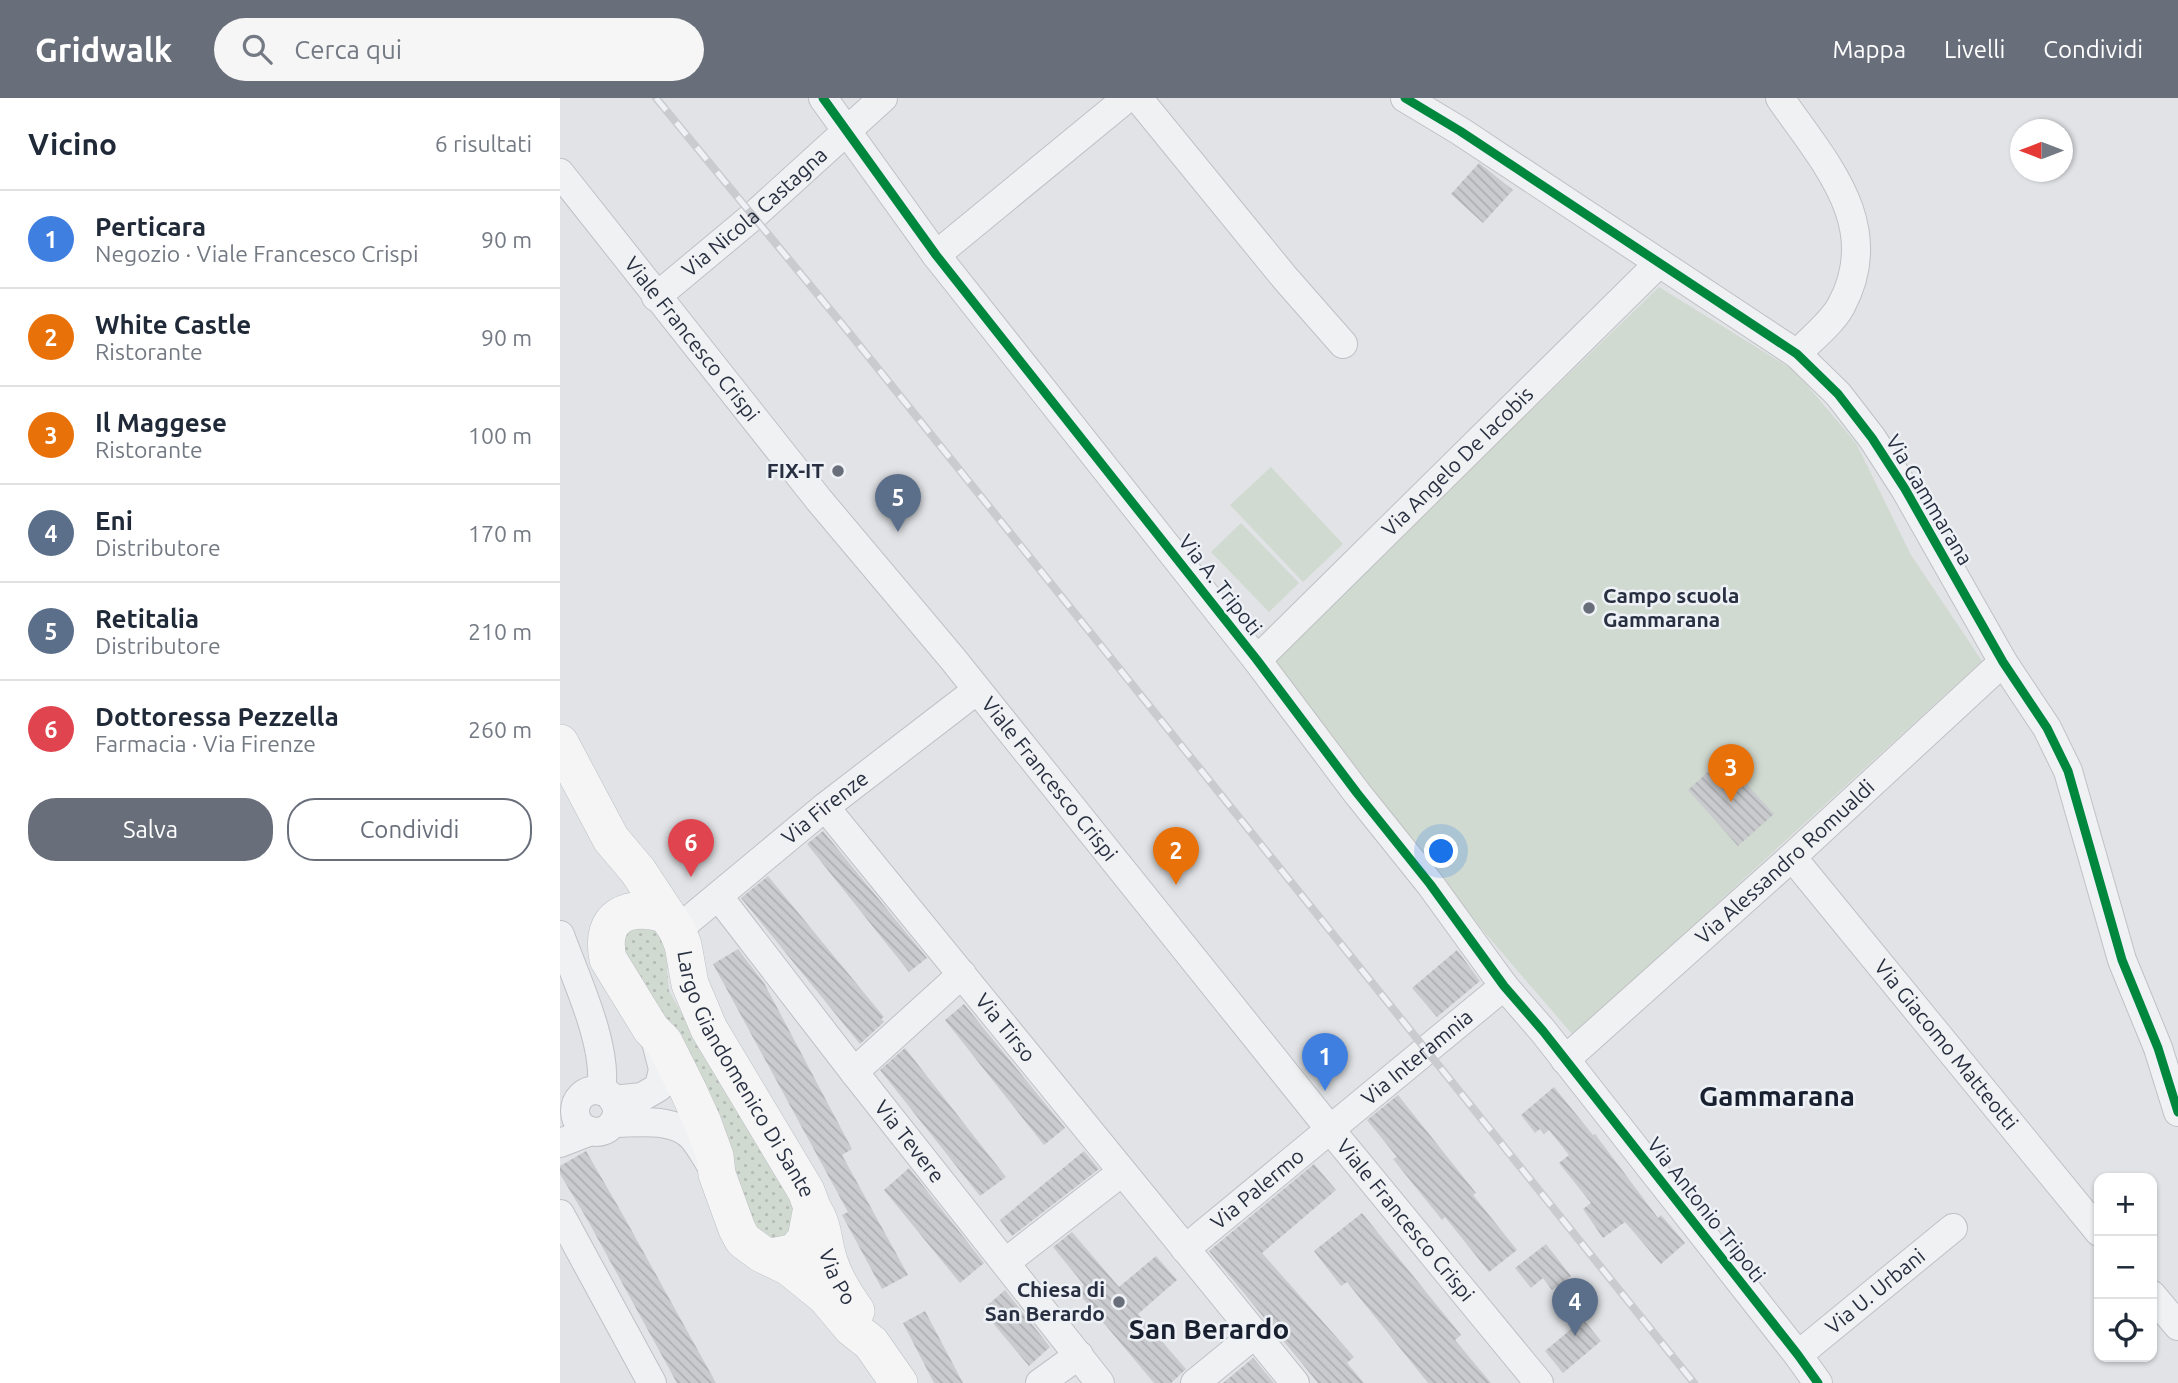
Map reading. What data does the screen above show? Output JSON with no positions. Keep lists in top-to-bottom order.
{
  "streets": {
    "main road": ["Largo Giandomenico Di Sante", "Via Po"],
    "street": [
      "Via Nicola Castagna",
      "Viale Francesco Crispi",
      "Via Angelo De Iacobis",
      "Via Gammarana",
      "Via A. Tripoti",
      "Via Firenze",
      "Via Alessandro Romualdi",
      "Via Tirso",
      "Via Giacomo Matteotti",
      "Via Interamnia",
      "Via Tevere",
      "Via Palermo",
      "Via Antonio Tripoti",
      "Via U. Urbani"
    ]
  },
  "crossings": [
    ["Via Nicola Castagna", "Viale Francesco Crispi"],
    ["Via Nicola Castagna", "Via A. Tripoti"],
    ["Viale Francesco Crispi", "Via Firenze"],
    ["Viale Francesco Crispi", "Via Interamnia"],
    ["Viale Francesco Crispi", "Via Palermo"],
    ["Via Angelo De Iacobis", "Via Gammarana"],
    ["Via Angelo De Iacobis", "Via A. Tripoti"],
    ["Via Gammarana", "Via Alessandro Romualdi"],
    ["Via A. Tripoti", "Via Alessandro Romualdi"],
    ["Via A. Tripoti", "Via Interamnia"],
    ["Via A. Tripoti", "Via Antonio Tripoti"],
    ["Via Firenze", "Via Tirso"],
    ["Via Firenze", "Largo Giandomenico Di Sante"],
    ["Via Firenze", "Via Tevere"],
    ["Via Alessandro Romualdi", "Via Giacomo Matteotti"],
    ["Via Alessandro Romualdi", "Via Antonio Tripoti"],
    ["Via Tirso", "Via Palermo"],
    ["Via Interamnia", "Via Palermo"],
    ["Largo Giandomenico Di Sante", "Via Po"],
    ["Via Antonio Tripoti", "Via U. Urbani"]
  ],
  "districts": ["Gammarana", "San Berardo"],
  "places": ["FIX-IT", "Campo scuola Gammarana", "Chiesa di San Berardo"],
  "north": "left",
  "page": {
    "header": "Gridwalk",
    "search": "Cerca qui",
    "nav": ["Mappa", "Livelli", "Condividi"],
    "heading": ["Vicino", "6 risultati"],
    "list": [
      {
        "mark": "1",
        "name": "Perticara",
        "note": "Negozio · Viale Francesco Crispi",
        "value": "90 m"
      },
      {
        "mark": "2",
        "name": "White Castle",
        "note": "Ristorante",
        "value": "90 m"
      },
      {
        "mark": "3",
        "name": "Il Maggese",
        "note": "Ristorante",
        "value": "100 m"
      },
      {
        "mark": "4",
        "name": "Eni",
        "note": "Distributore",
        "value": "170 m"
      },
      {
        "mark": "5",
        "name": "Retitalia",
        "note": "Distributore",
        "value": "210 m"
      },
      {
        "mark": "6",
        "name": "Dottoressa Pezzella",
        "note": "Farmacia · Via Firenze",
        "value": "260 m"
      }
    ],
    "pins": [
      "5",
      "3",
      "6",
      "2",
      "1",
      "4"
    ],
    "buttons": ["Salva", "Condividi"],
    "map_buttons": ["+", "−"]
  }
}
